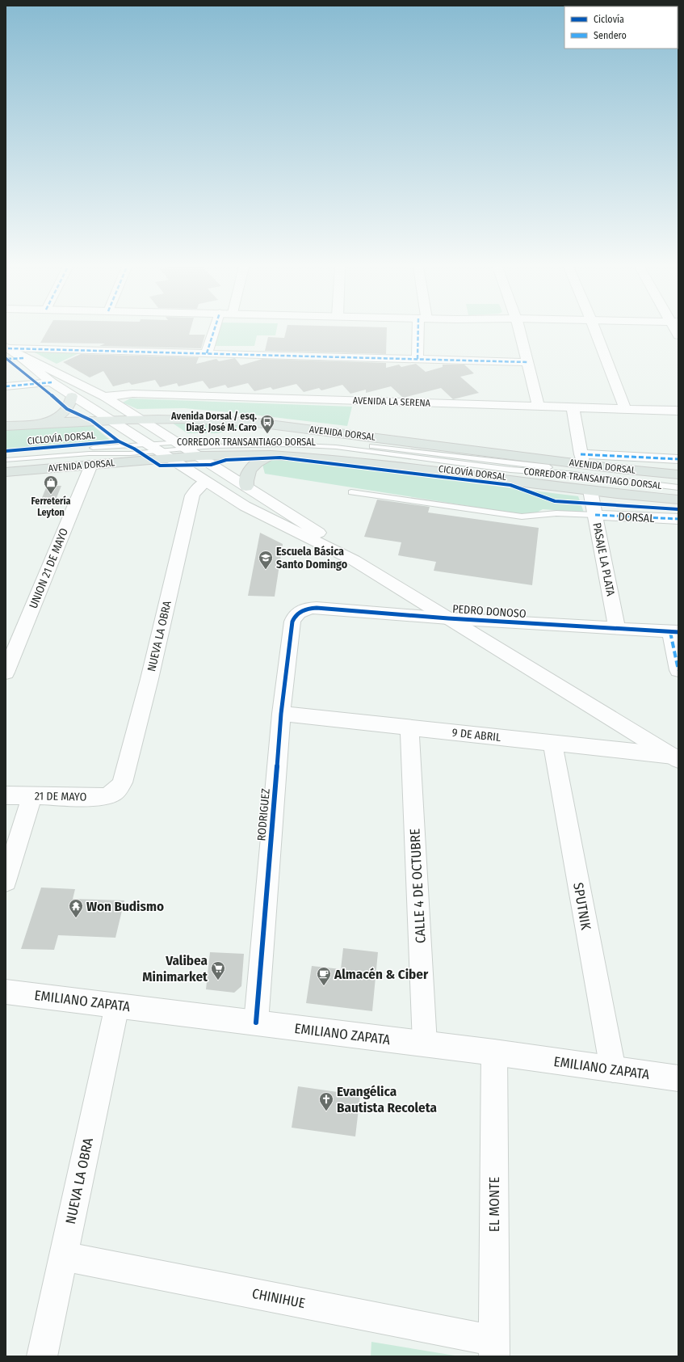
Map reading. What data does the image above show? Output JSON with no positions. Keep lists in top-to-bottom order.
{
  "streets": {
    "main road": ["AVENIDA DORSAL"],
    "street": [
      "AVENIDA LA SERENA",
      "DORSAL",
      "PASAJE LA PLATA",
      "UNION 21 DE MAYO",
      "PEDRO DONOSO",
      "NUEVA LA OBRA",
      "9 DE ABRIL",
      "21 DE MAYO",
      "RODRIGUEZ",
      "CALLE 4 DE OCTUBRE",
      "SPUTNIK",
      "EMILIANO ZAPATA",
      "EL MONTE",
      "CHINIHUE"
    ],
    "lane": ["CORREDOR TRANSANTIAGO DORSAL"],
    "cycle path": ["CICLOVÍA DORSAL"]
  },
  "crossings": [
    ["AVENIDA DORSAL", "PASAJE LA PLATA"],
    ["AVENIDA DORSAL", "UNION 21 DE MAYO"],
    ["DORSAL", "PASAJE LA PLATA"],
    ["PASAJE LA PLATA", "PEDRO DONOSO"],
    ["PEDRO DONOSO", "RODRIGUEZ"],
    ["NUEVA LA OBRA", "21 DE MAYO"],
    ["NUEVA LA OBRA", "EMILIANO ZAPATA"],
    ["NUEVA LA OBRA", "CHINIHUE"],
    ["9 DE ABRIL", "RODRIGUEZ"],
    ["9 DE ABRIL", "CALLE 4 DE OCTUBRE"],
    ["9 DE ABRIL", "SPUTNIK"],
    ["RODRIGUEZ", "EMILIANO ZAPATA"],
    ["CALLE 4 DE OCTUBRE", "EMILIANO ZAPATA"],
    ["SPUTNIK", "EMILIANO ZAPATA"],
    ["EMILIANO ZAPATA", "EL MONTE"],
    ["EL MONTE", "CHINIHUE"]
  ],
  "places": {
    "bus stop": ["Avenida Dorsal / esq. Diag. José M. Caro"],
    "shop": ["Ferretería Leyton"],
    "school or university": ["Escuela Básica Santo Domingo"],
    "temple": ["Won Budismo"],
    "supermarket": ["Valibea Minimarket"],
    "cafe": ["Almacén & Ciber"],
    "church": ["Evangélica Bautista Recoleta"]
  },
  "legend": ["Ciclovía", "Sendero"]
}
